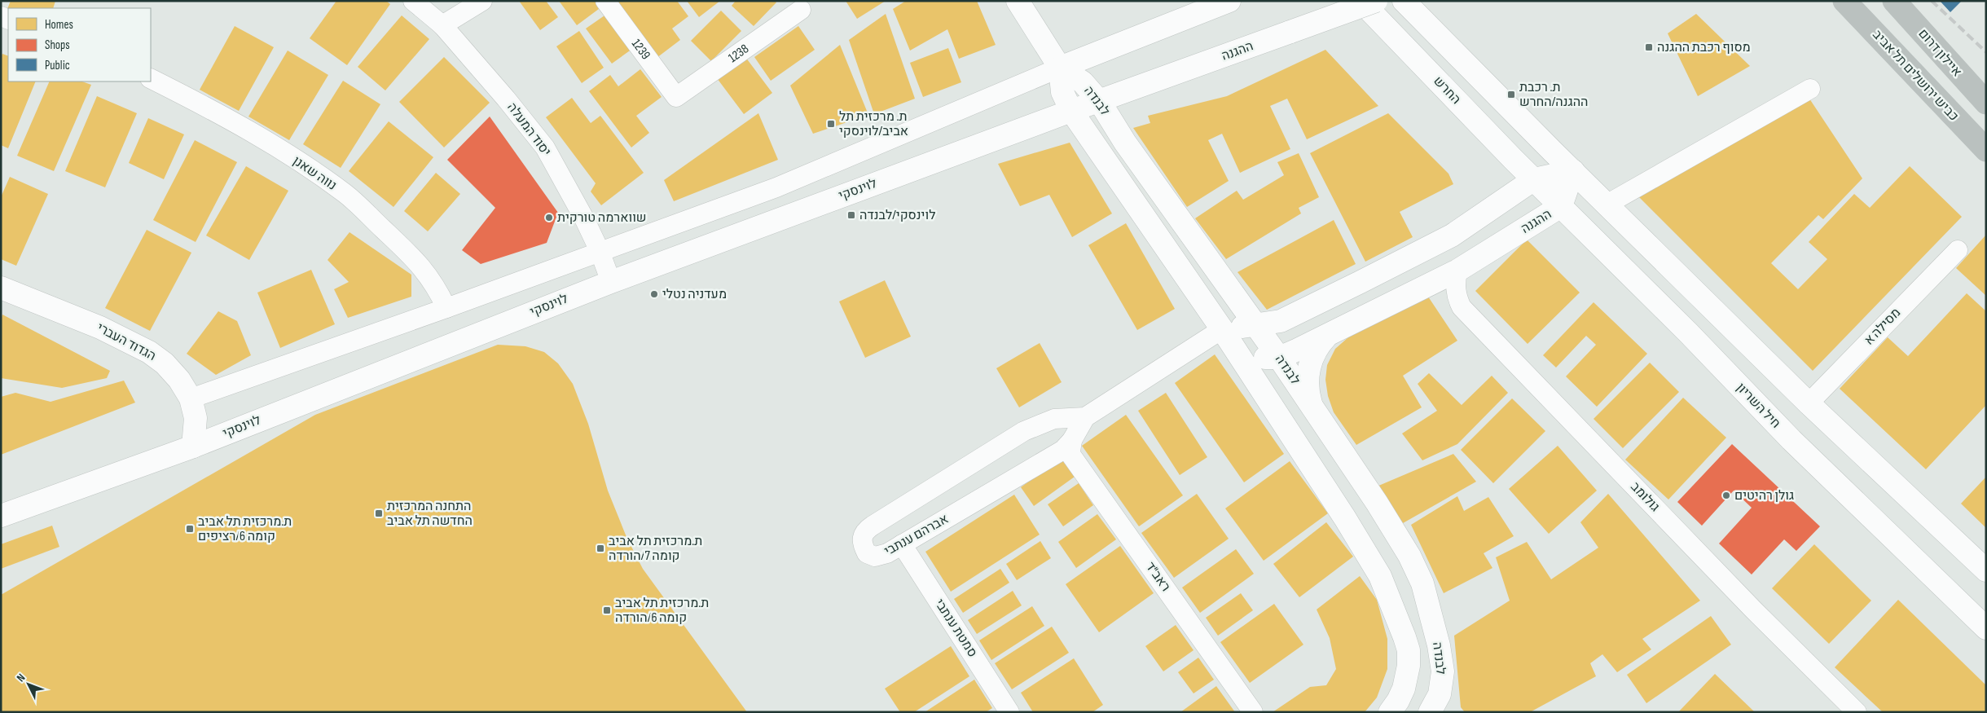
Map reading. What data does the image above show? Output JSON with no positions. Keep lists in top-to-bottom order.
{
  "streets": {
    "highway": ["איילון דרום", "כביש ירושלים תל אביב"],
    "street": [
      "1239",
      "ההגנה",
      "1238",
      "החרש",
      "לבנדה",
      "יסוד המעלה",
      "נווה שאנן",
      "לוינסקי",
      "מסילה א",
      "הגדוד העברי",
      "חיל השריון",
      "גולומב",
      "אברהם ענתבי",
      "ראב\"ד",
      "סמטת ענתבי"
    ]
  },
  "crossings": [
    ["1239", "1238"],
    ["ההגנה", "לבנדה"],
    ["ההגנה", "לוינסקי"],
    ["ההגנה", "חיל השריון"],
    ["ההגנה", "גולומב"],
    ["החרש", "חיל השריון"],
    ["לבנדה", "לוינסקי"],
    ["לבנדה", "אברהם ענתבי"],
    ["יסוד המעלה", "לוינסקי"],
    ["לוינסקי", "הגדוד העברי"],
    ["אברהם ענתבי", "ראב\"ד"],
    ["אברהם ענתבי", "סמטת ענתבי"]
  ],
  "places": {
    "transit": [
      "מסוף רכבת ההגנה",
      "ת. רכבת ההגנה/החרש",
      "ת. מרכזית תל אביב/לוינסקי",
      "לוינסקי/לבנדה",
      "התחנה המרכזית החדשה תל אביב",
      "ת.מרכזית תל אביב קומה 6/רציפים",
      "ת.מרכזית תל אביב קומה 7/הורדה",
      "ת.מרכזית תל אביב קומה 6/הורדה"
    ],
    "other": ["שווארמה טורקית", "מעדניה נטלי", "גולן רהיטים"]
  },
  "legend": ["Homes", "Shops", "Public"],
  "north": "top left"
}
